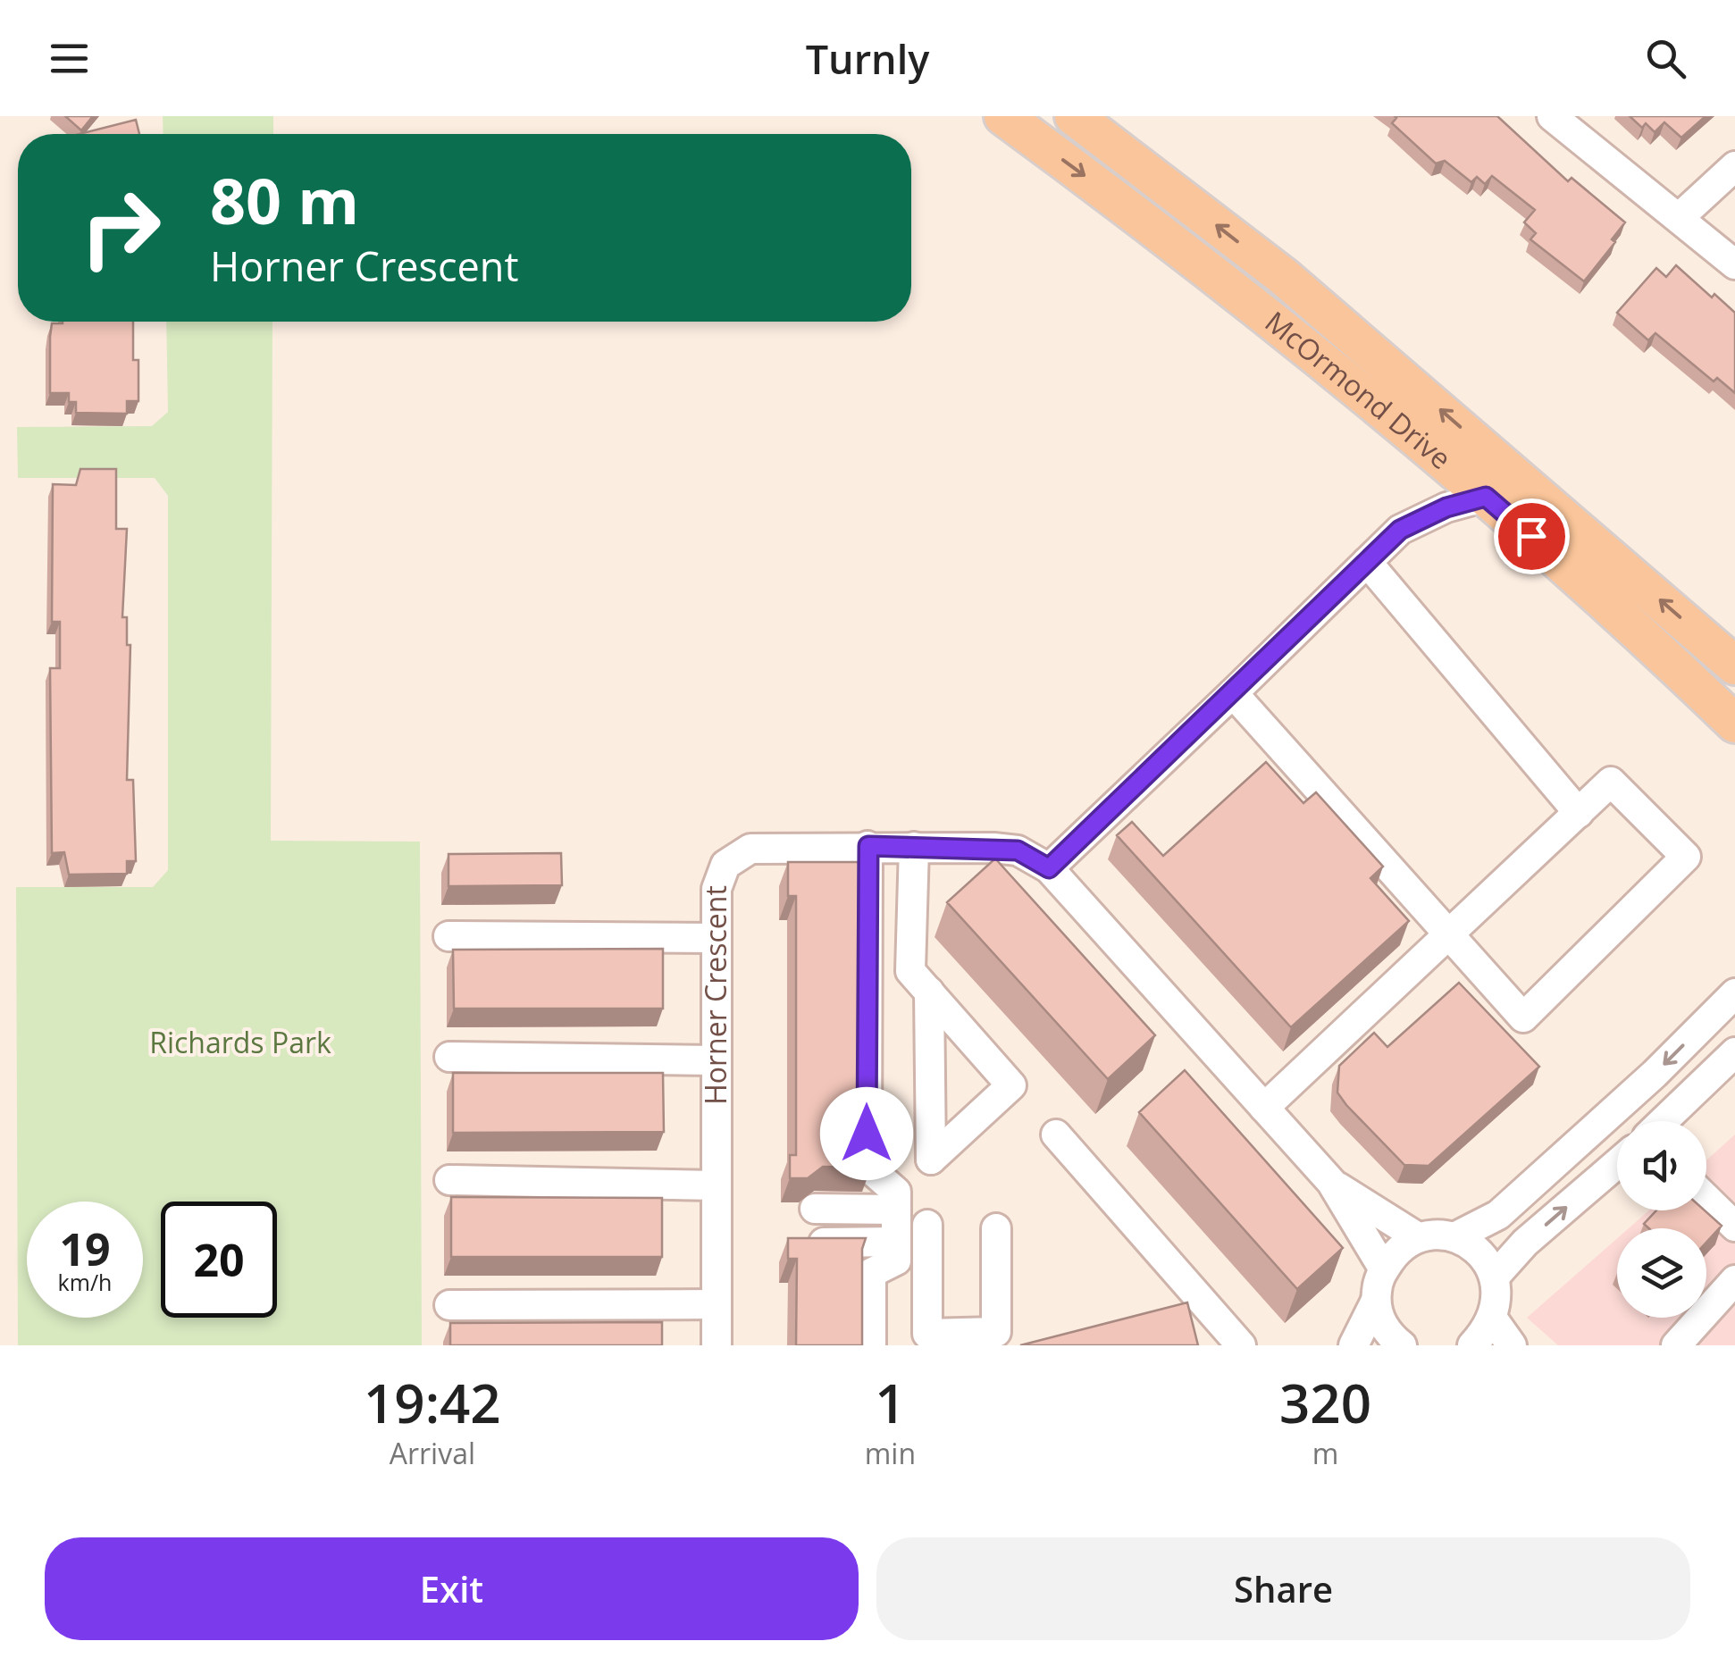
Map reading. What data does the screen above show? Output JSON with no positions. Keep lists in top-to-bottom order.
{
  "streets": {
    "main road": ["McOrmond Drive"],
    "street": ["Horner Crescent"]
  },
  "parks": ["Richards Park"],
  "page": {
    "header": "Turnly",
    "turn": ["80 m", "Horner Crescent"],
    "speed": "19 km/h",
    "limit": "20",
    "eta": [
      "19:42",
      "Arrival",
      "1",
      "min",
      "320",
      "m"
    ],
    "buttons": ["Exit", "Share"]
  }
}
